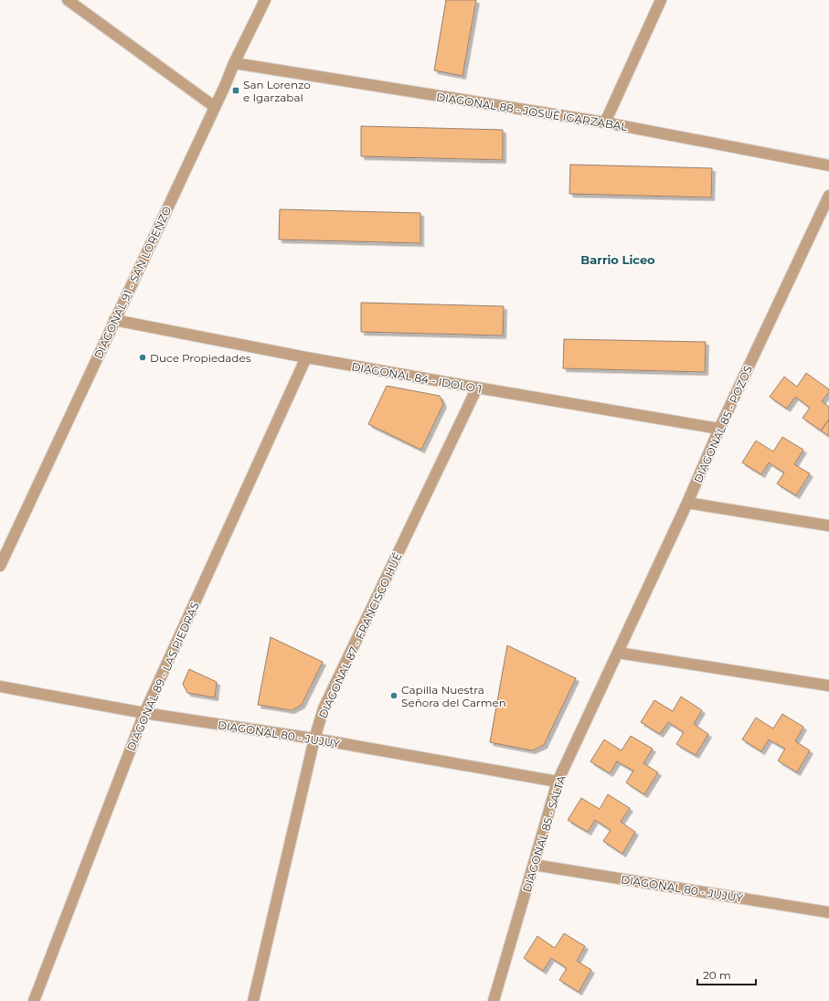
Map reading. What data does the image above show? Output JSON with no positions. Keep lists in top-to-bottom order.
{
  "streets": {
    "street": [
      "DIAGONAL 88 - JOSUÉ IGARZABAL",
      "DIAGONAL 91 - SAN LORENZO",
      "DIAGONAL 84 - IDOLO 1",
      "DIAGONAL 85 - POZOS",
      "DIAGONAL 87 - FRANCISCO HUÉ",
      "DIAGONAL 89 - LAS PIEDRAS",
      "DIAGONAL 80 - JUJUY",
      "DIAGONAL 85 - SALTA"
    ]
  },
  "crossings": [
    ["DIAGONAL 88 - JOSUÉ IGARZABAL", "DIAGONAL 91 - SAN LORENZO"],
    ["DIAGONAL 91 - SAN LORENZO", "DIAGONAL 84 - IDOLO 1"],
    ["DIAGONAL 84 - IDOLO 1", "DIAGONAL 85 - POZOS"],
    ["DIAGONAL 84 - IDOLO 1", "DIAGONAL 87 - FRANCISCO HUÉ"],
    ["DIAGONAL 84 - IDOLO 1", "DIAGONAL 89 - LAS PIEDRAS"],
    ["DIAGONAL 85 - POZOS", "DIAGONAL 85 - SALTA"],
    ["DIAGONAL 87 - FRANCISCO HUÉ", "DIAGONAL 80 - JUJUY"],
    ["DIAGONAL 89 - LAS PIEDRAS", "DIAGONAL 80 - JUJUY"],
    ["DIAGONAL 80 - JUJUY", "DIAGONAL 85 - SALTA"]
  ],
  "districts": ["Barrio Liceo"],
  "places": {
    "transit": ["San Lorenzo e Igarzabal"],
    "other": ["Duce Propiedades", "Capilla Nuestra Señora del Carmen"]
  },
  "scale_bar": "20 m"
}
